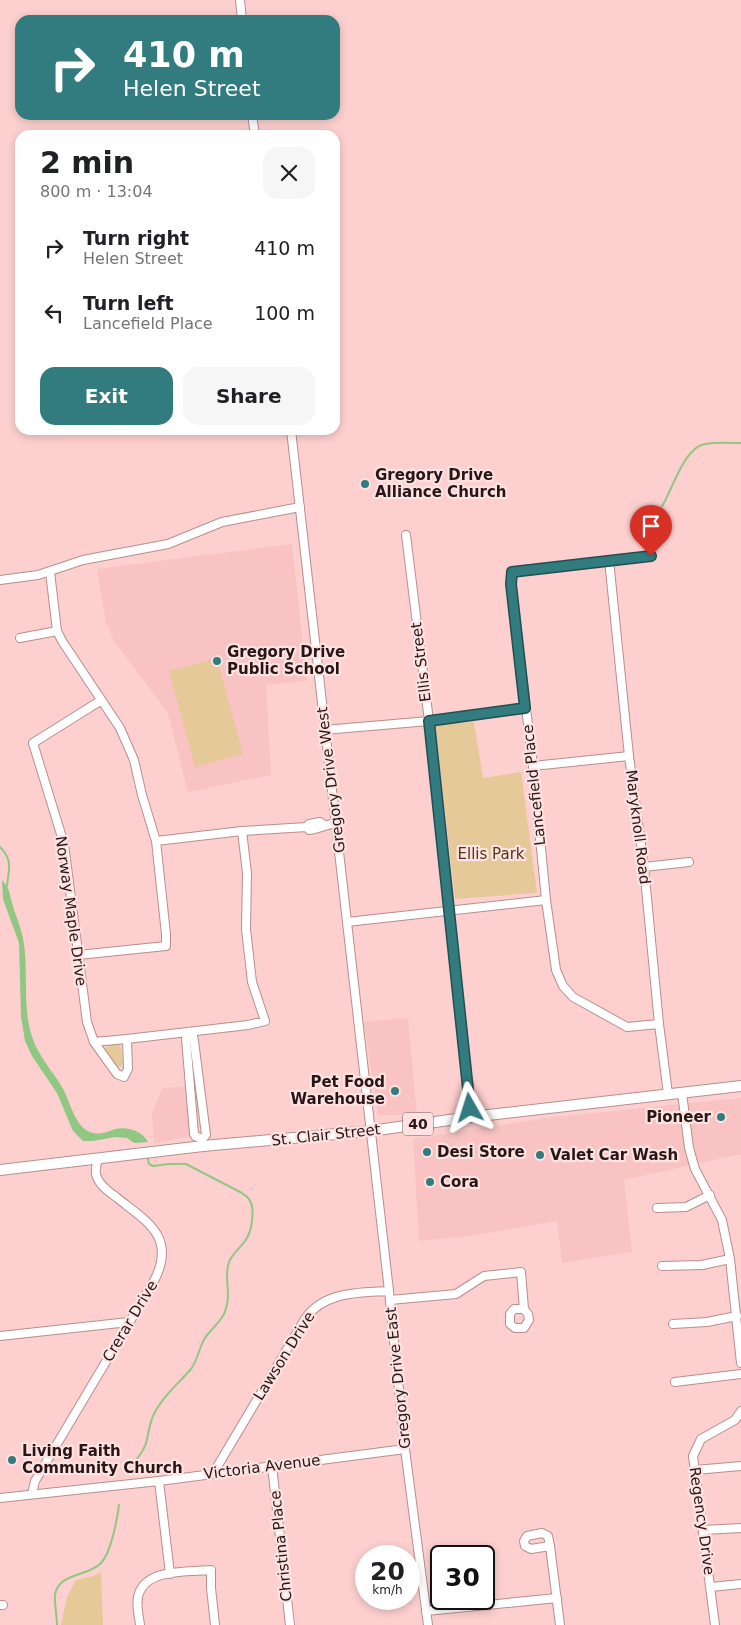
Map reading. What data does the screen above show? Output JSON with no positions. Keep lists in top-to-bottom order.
{
  "streets": {
    "main road": ["40", "St. Clair Street"],
    "street": [
      "Ellis Street",
      "Gregory Drive West",
      "Lancefield Place",
      "Maryknoll Road",
      "Norway Maple Drive",
      "Crerar Drive",
      "Lawson Drive",
      "Gregory Drive East",
      "Victoria Avenue",
      "Regency Drive",
      "Christina Place"
    ]
  },
  "crossings": [
    ["Ellis Street", "St. Clair Street"],
    ["Gregory Drive West", "St. Clair Street"],
    ["Gregory Drive West", "Gregory Drive East"],
    ["Lancefield Place", "Maryknoll Road"],
    ["Maryknoll Road", "St. Clair Street"],
    ["St. Clair Street", "Crerar Drive"],
    ["St. Clair Street", "Gregory Drive East"],
    ["Crerar Drive", "Victoria Avenue"],
    ["Lawson Drive", "Gregory Drive East"],
    ["Lawson Drive", "Victoria Avenue"],
    ["Gregory Drive East", "Victoria Avenue"],
    ["Victoria Avenue", "Christina Place"]
  ],
  "parks": ["Ellis Park"],
  "places": [
    "Gregory Drive Alliance Church",
    "Gregory Drive Public School",
    "Pet Food Warehouse",
    "Pioneer",
    "Desi Store",
    "Valet Car Wash",
    "Cora",
    "Living Faith Community Church"
  ],
  "page": {
    "turn": ["410 m", "Helen Street"],
    "heading": ["2 min", "800 m · 13:04"],
    "list": [
      {
        "name": "Turn right",
        "note": "Helen Street",
        "value": "410 m"
      },
      {
        "name": "Turn left",
        "note": "Lancefield Place",
        "value": "100 m"
      }
    ],
    "buttons": ["Exit", "Share"],
    "speed": "20 km/h",
    "limit": "30"
  }
}
